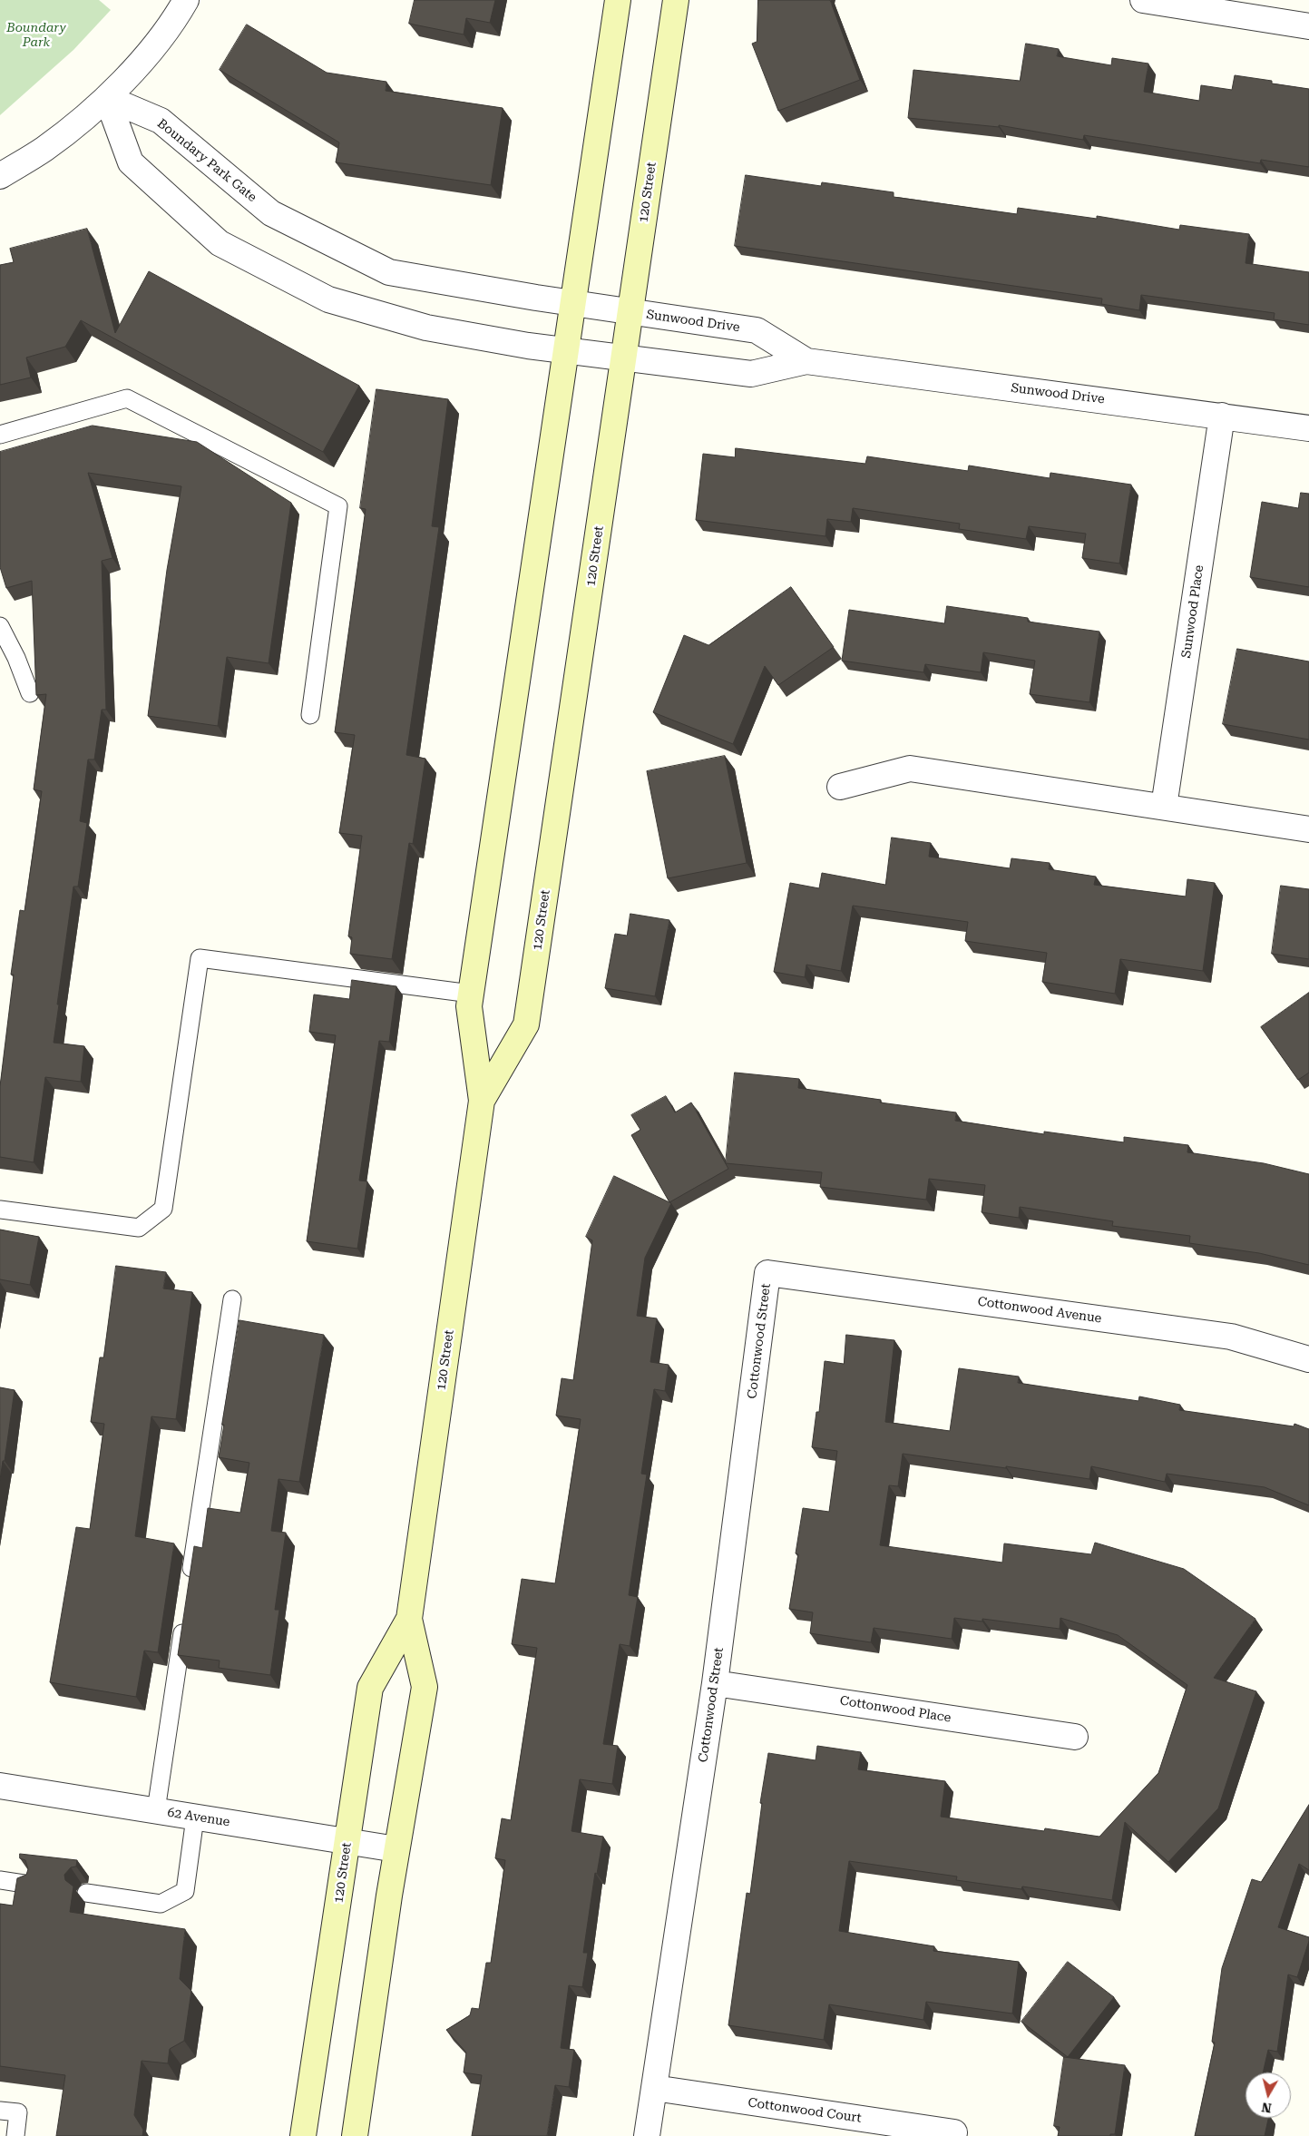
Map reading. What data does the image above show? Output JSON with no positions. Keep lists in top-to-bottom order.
{
  "streets": {
    "main road": ["120 Street"],
    "street": [
      "Boundary Park Gate",
      "Sunwood Drive",
      "Sunwood Place",
      "Cottonwood Avenue",
      "Cottonwood Street",
      "Cottonwood Place",
      "62 Avenue",
      "Cottonwood Court"
    ]
  },
  "crossings": [
    ["Boundary Park Gate", "120 Street"],
    ["Boundary Park Gate", "Sunwood Drive"],
    ["120 Street", "Sunwood Drive"],
    ["120 Street", "62 Avenue"],
    ["Sunwood Drive", "Sunwood Place"],
    ["Cottonwood Avenue", "Cottonwood Street"],
    ["Cottonwood Street", "Cottonwood Place"],
    ["Cottonwood Street", "Cottonwood Court"]
  ],
  "parks": ["Boundary Park"],
  "north": "bottom"
}
